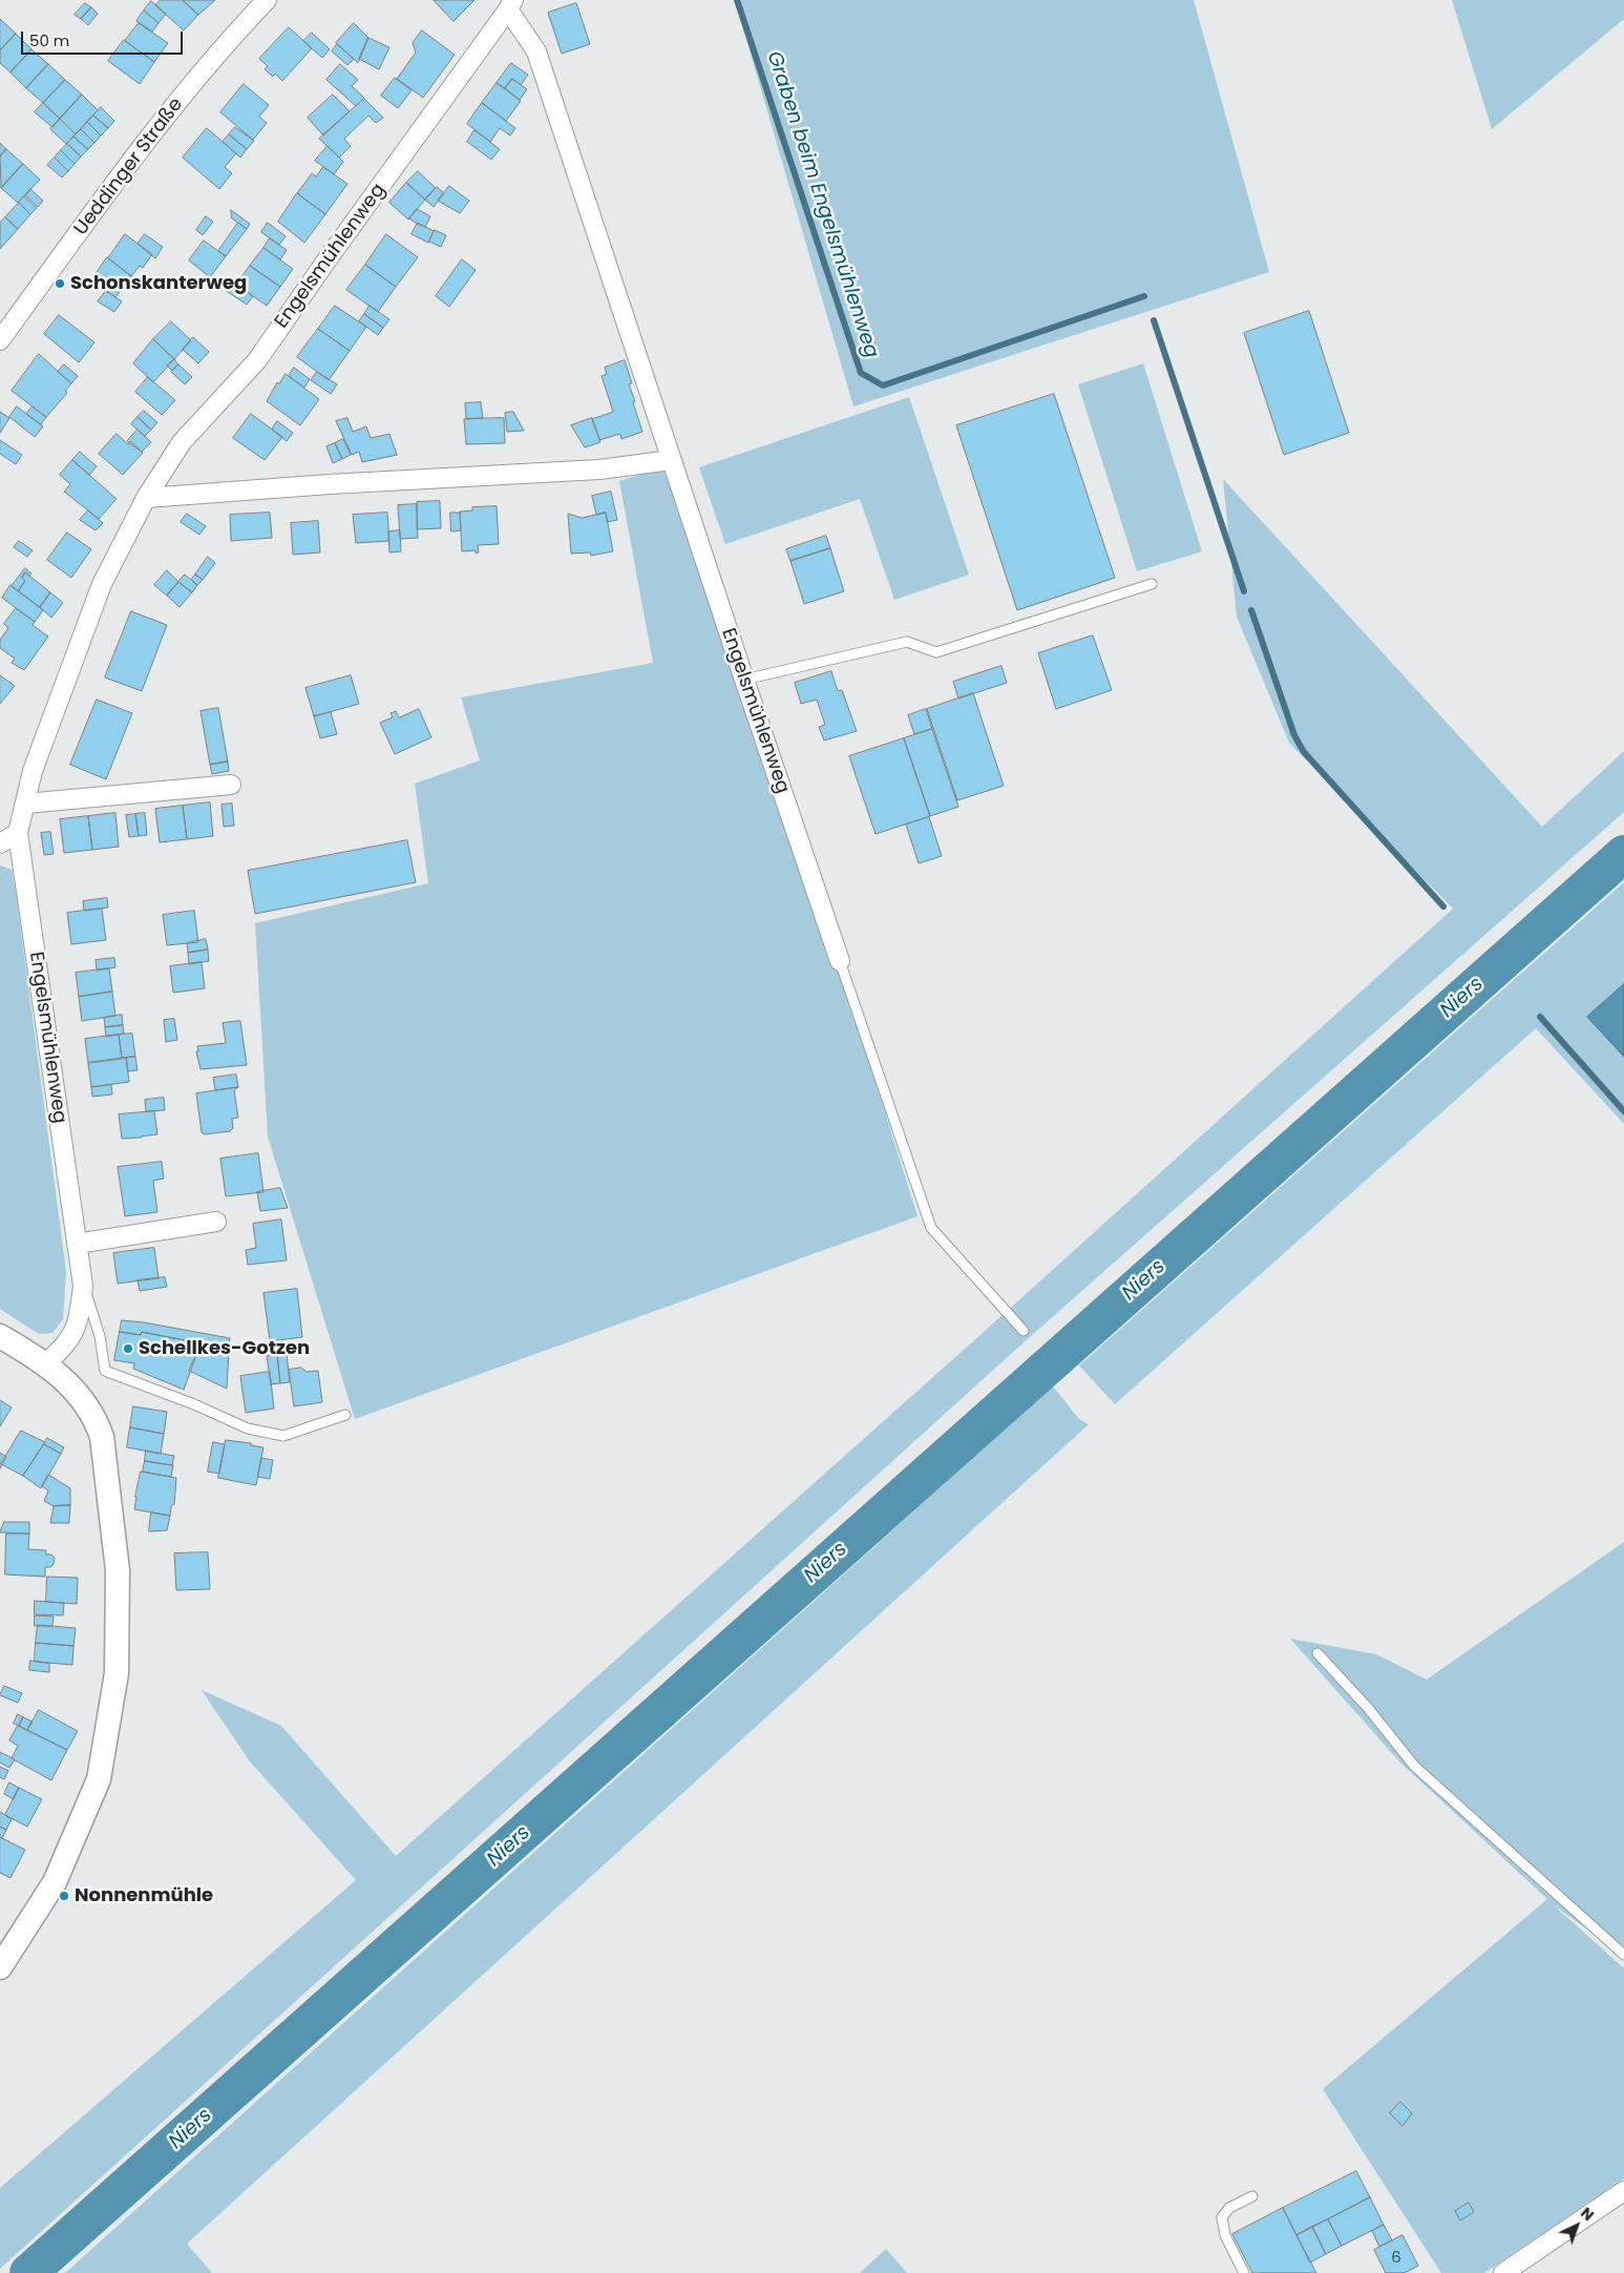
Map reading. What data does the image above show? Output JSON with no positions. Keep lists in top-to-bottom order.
{
  "streets": {
    "street": ["Ueddinger Straße", "Engelsmühlenweg"]
  },
  "water": ["Graben beim Engelsmühlenweg", "Niers"],
  "places": ["Schonskanterweg", "Schellkes-Gotzen", "Nonnenmühle"],
  "house_numbers": ["6"],
  "scale_bar": "50 m",
  "north": "top right"
}
